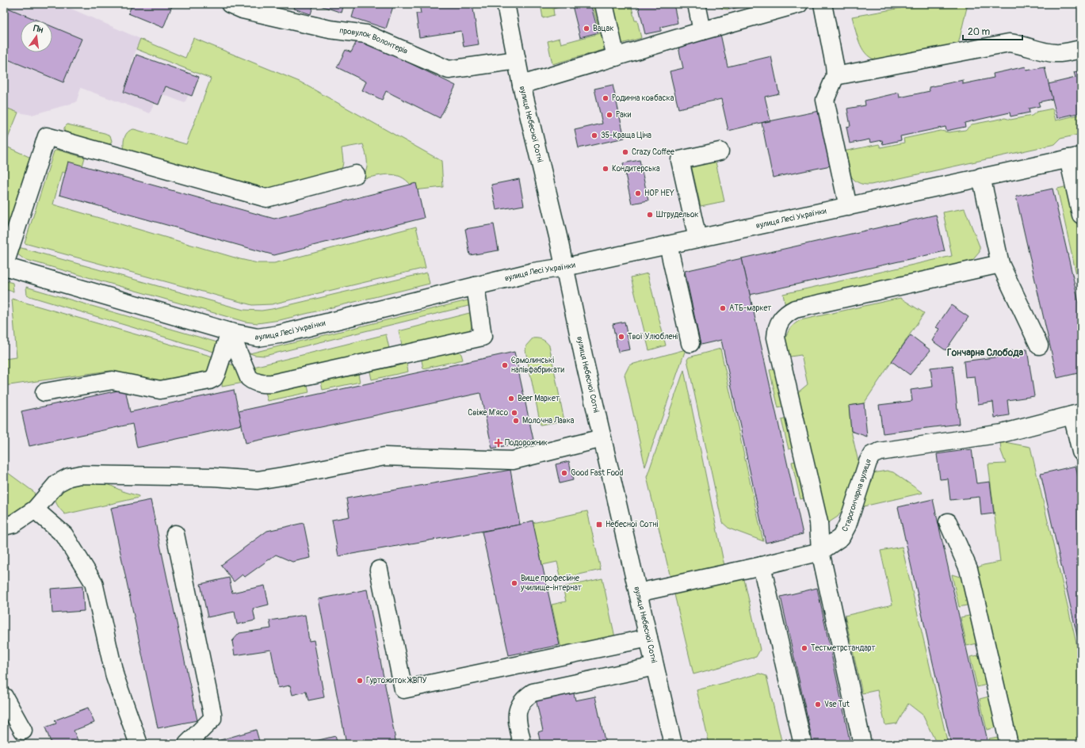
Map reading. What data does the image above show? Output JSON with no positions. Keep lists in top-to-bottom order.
{
  "streets": {
    "street": [
      "провулок Волонтерів",
      "вулиця Небесної Сотні",
      "вулиця Лесі Українки",
      "Старогончарна вулиця"
    ]
  },
  "crossings": [
    ["провулок Волонтерів", "вулиця Небесної Сотні"],
    ["вулиця Небесної Сотні", "вулиця Лесі Українки"],
    ["вулиця Небесної Сотні", "Старогончарна вулиця"]
  ],
  "districts": ["Гончарна Слобода"],
  "places": {
    "other": [
      "Вацак",
      "Родинна ковбаска",
      "Раки",
      "35-Краща Ціна",
      "Crazy Coffee",
      "Кондитерська",
      "HOP HEY",
      "Штрудельок",
      "АТБ-маркет",
      "Твої Улюблені",
      "Єрмолинські напівфабрикати",
      "Beer Маркет",
      "Свіже М'ясо",
      "Молочна Лавка",
      "Good Fast Food",
      "Вище професійне училище-інтернат",
      "Тестметрстандарт",
      "Гуртожиток ЖВПУ",
      "Vse Tut"
    ],
    "health": ["Подорожник"],
    "transit": ["Небесної Сотні"]
  },
  "scale_bar": "20 m",
  "north": "top"
}
